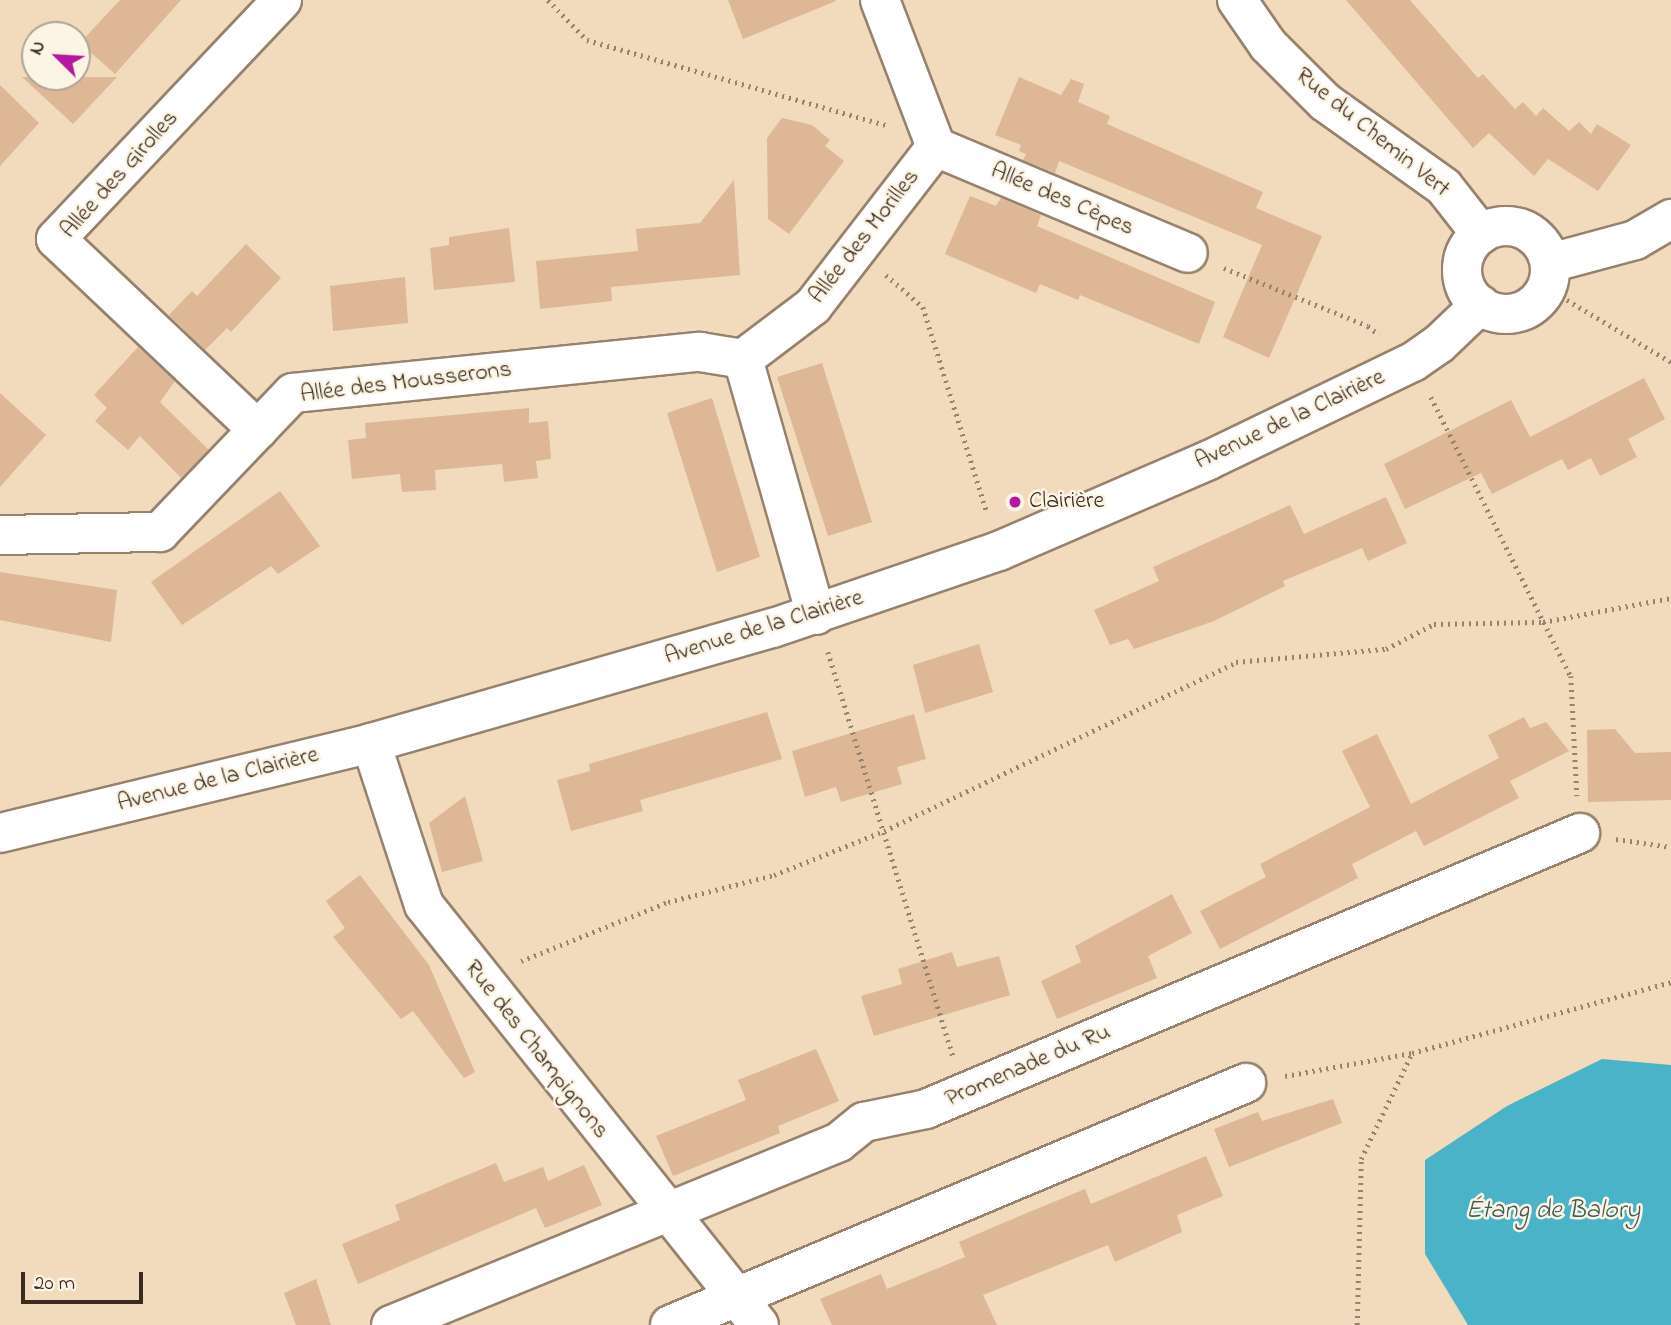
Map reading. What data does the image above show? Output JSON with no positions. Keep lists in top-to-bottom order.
{
  "streets": {
    "street": [
      "Rue du Chemin Vert",
      "Allée des Girolles",
      "Allée des Cèpes",
      "Allée des Morilles",
      "Allée des Mousserons",
      "Avenue de la Clairière",
      "Rue des Champignons",
      "Promenade du Ru"
    ]
  },
  "crossings": [
    ["Rue du Chemin Vert", "Avenue de la Clairière"],
    ["Allée des Girolles", "Allée des Mousserons"],
    ["Allée des Cèpes", "Allée des Morilles"],
    ["Allée des Morilles", "Allée des Mousserons"],
    ["Avenue de la Clairière", "Rue des Champignons"],
    ["Rue des Champignons", "Promenade du Ru"]
  ],
  "water": ["Étang de Balory"],
  "places": ["Clairière"],
  "scale_bar": "20 m",
  "north": "top left"
}
